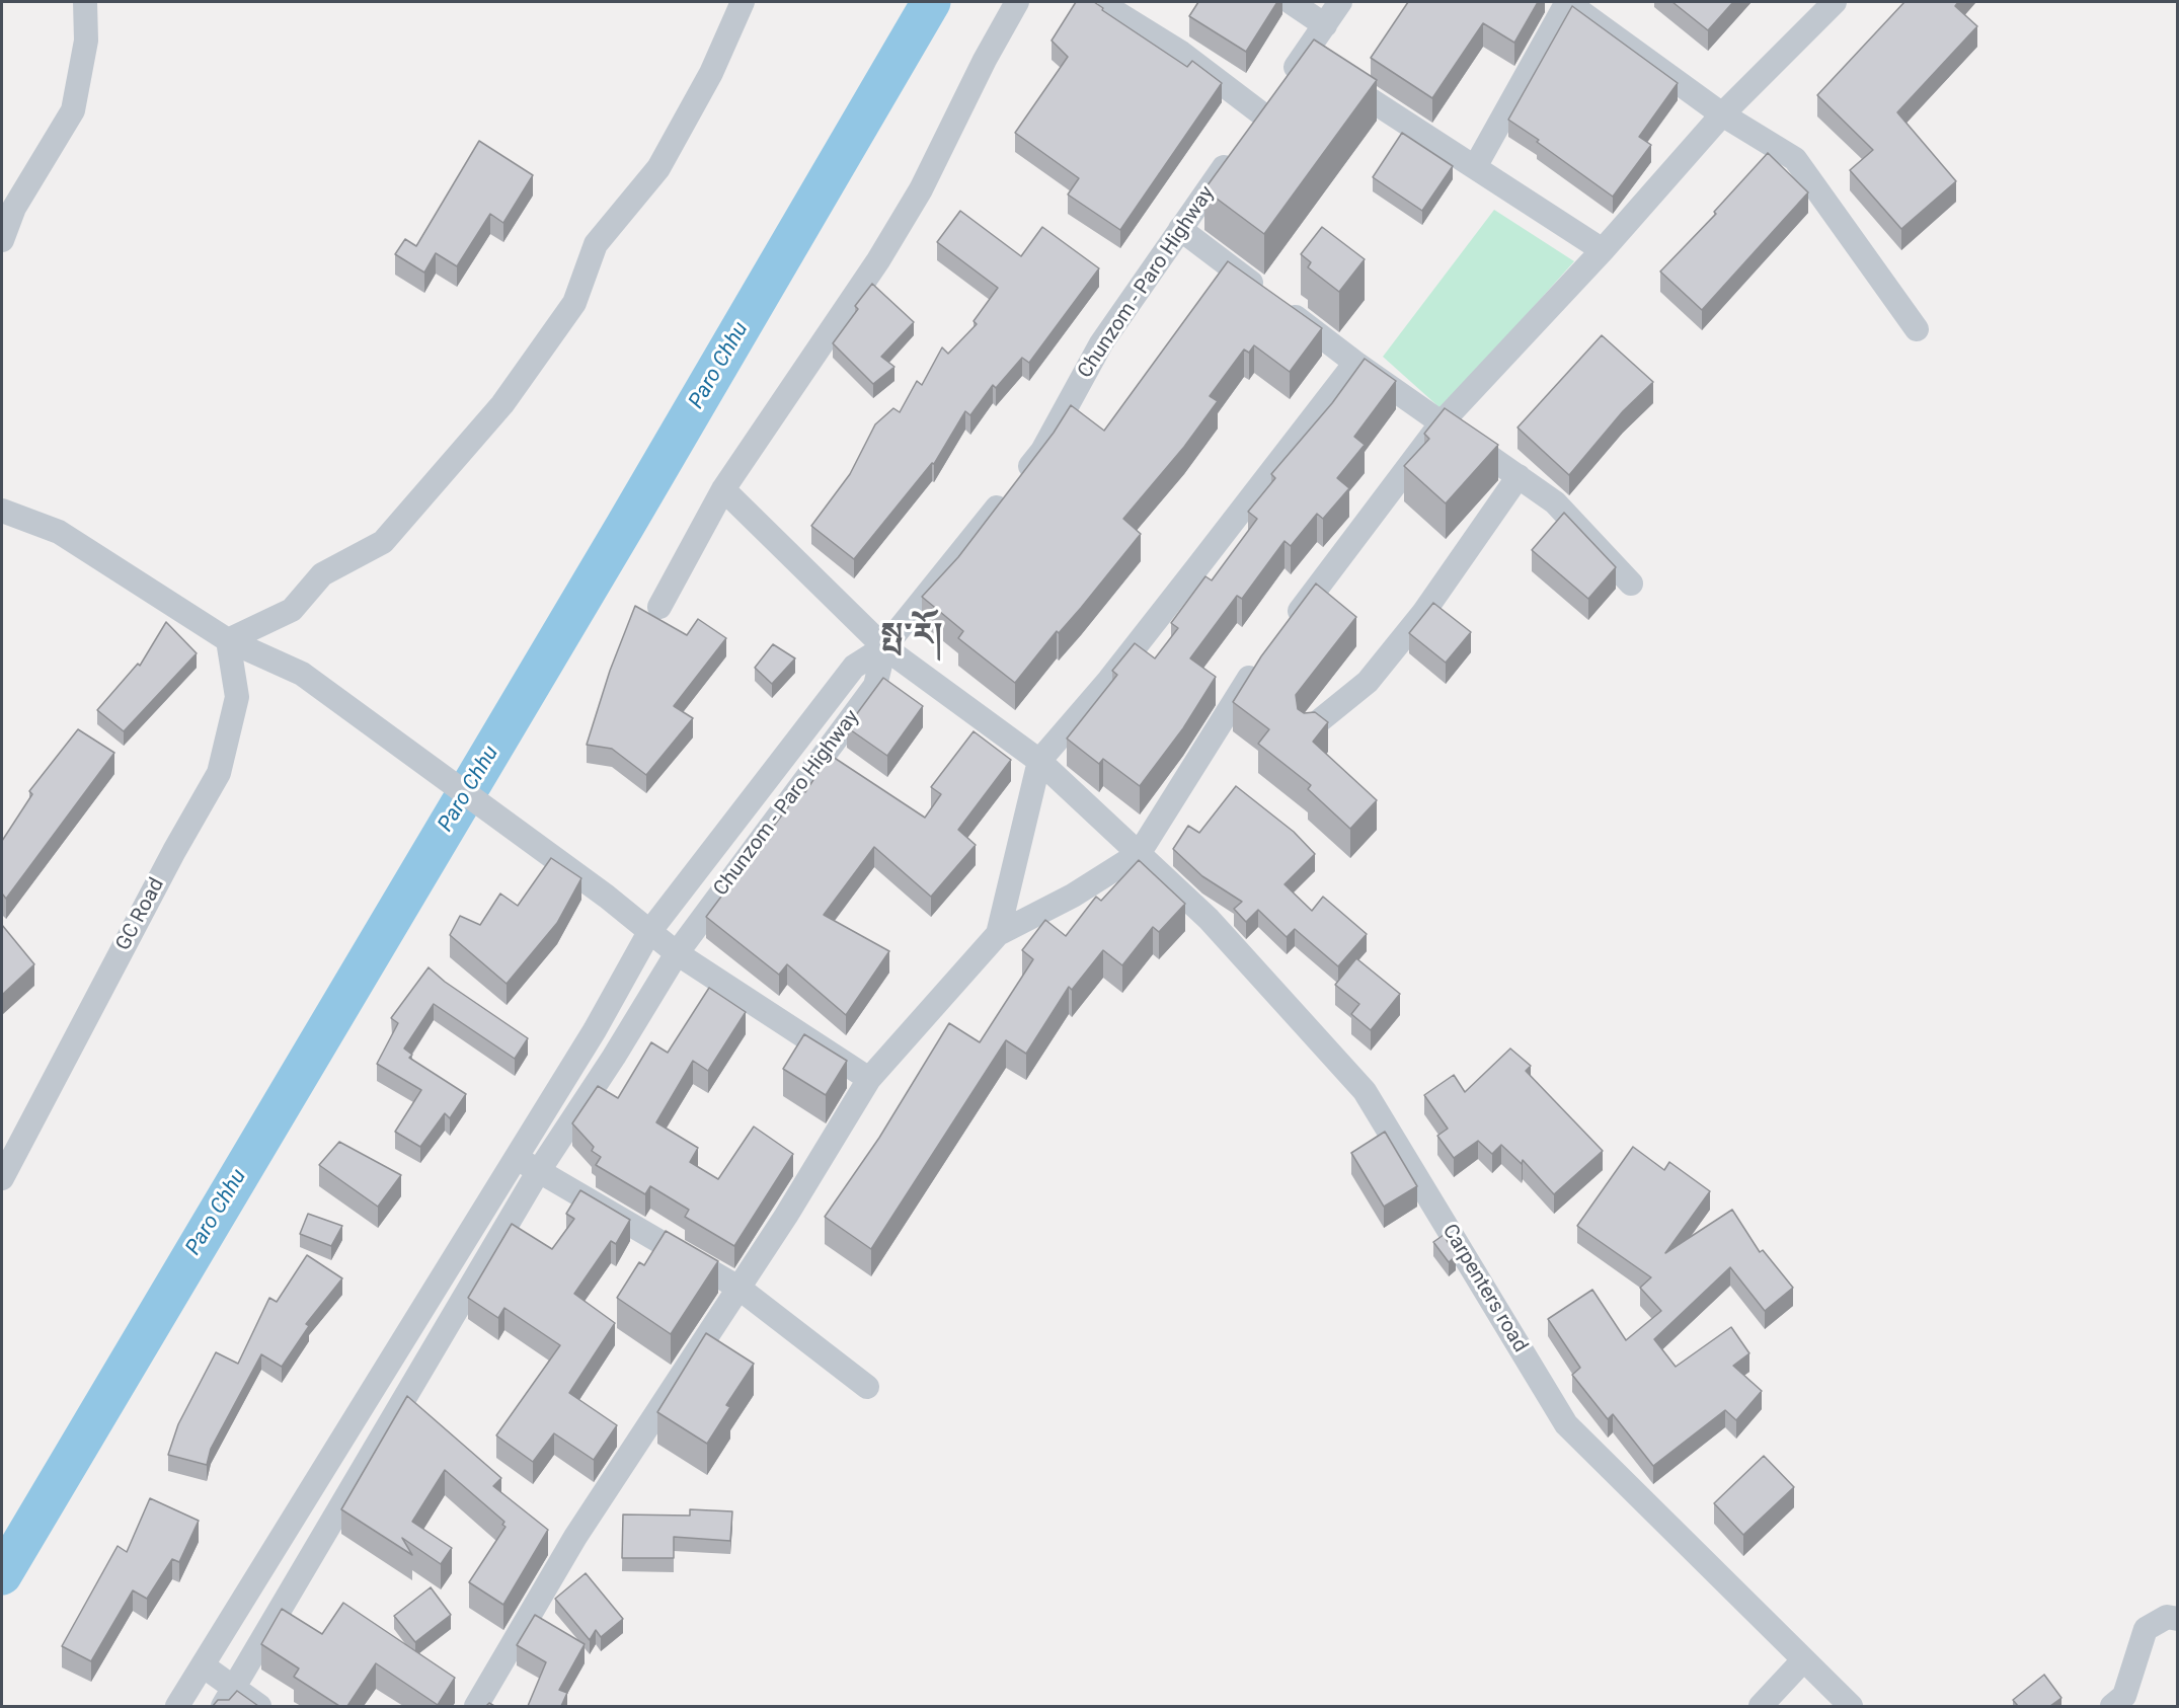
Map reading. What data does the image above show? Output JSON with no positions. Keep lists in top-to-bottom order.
{
  "streets": {
    "street": ["Chunzom - Paro Highway", "GC Road", "Carpenters road"]
  },
  "crossings": [
    ["Chunzom - Paro Highway", "Carpenters road"]
  ],
  "districts": ["སྤ་རོ།"],
  "water": ["Paro Chhu"]
}
